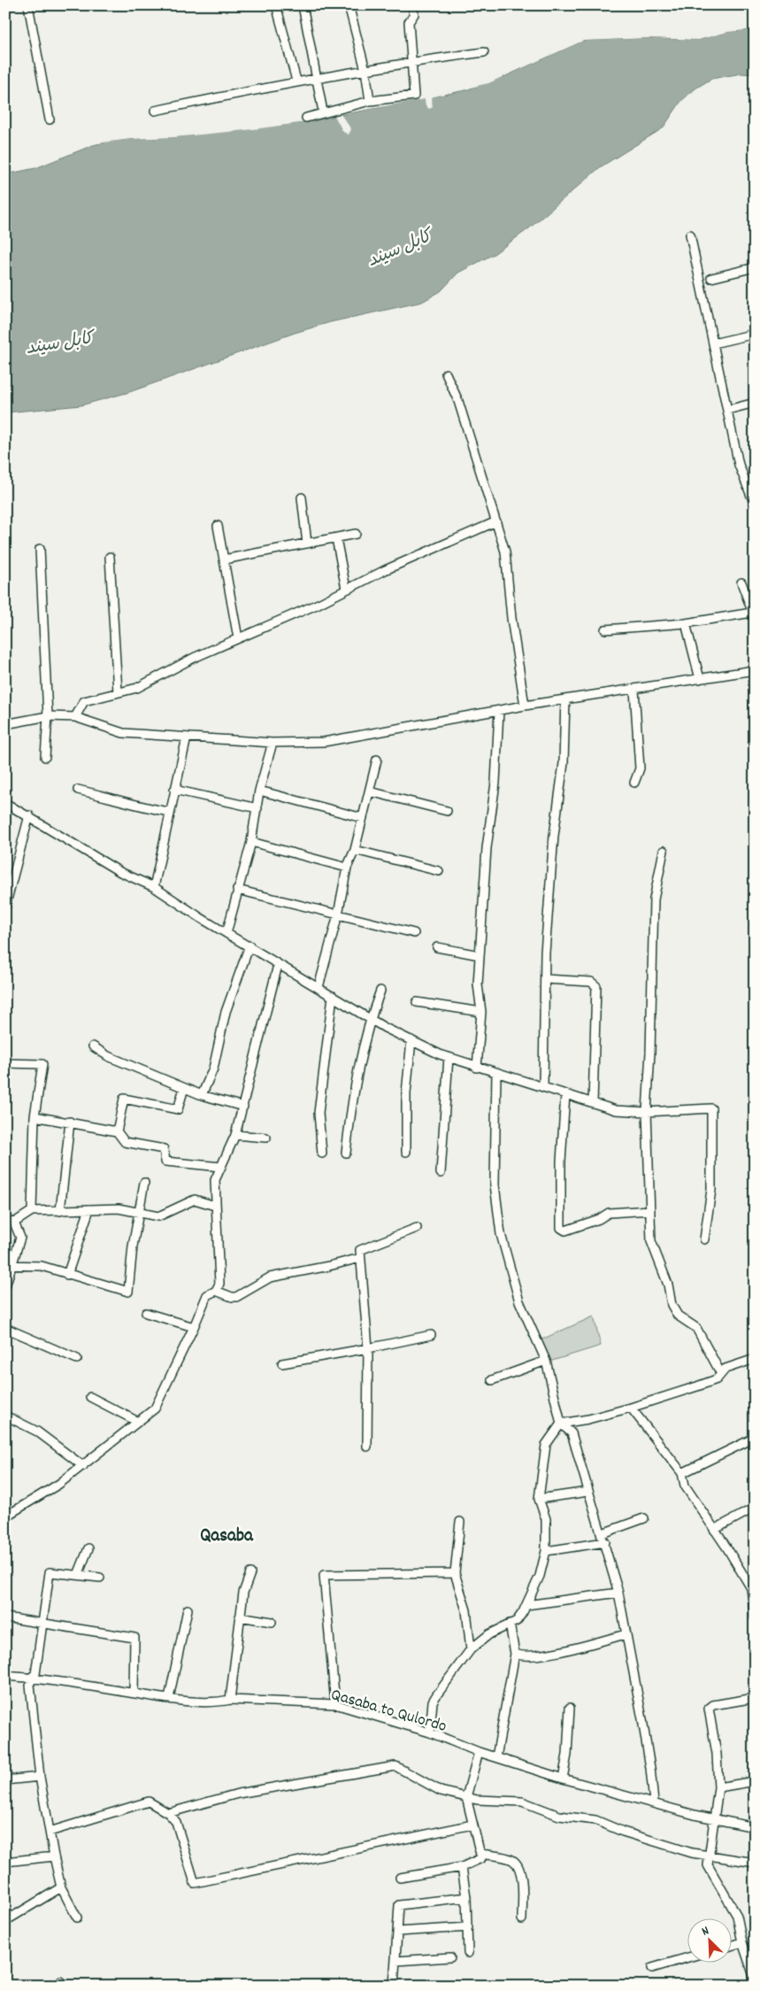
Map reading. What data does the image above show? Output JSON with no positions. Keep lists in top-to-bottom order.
{
  "streets": {
    "street": ["Qasaba to Qulordo"]
  },
  "districts": ["Qasaba"],
  "water": ["کابل سيند"],
  "north": "top left"
}
